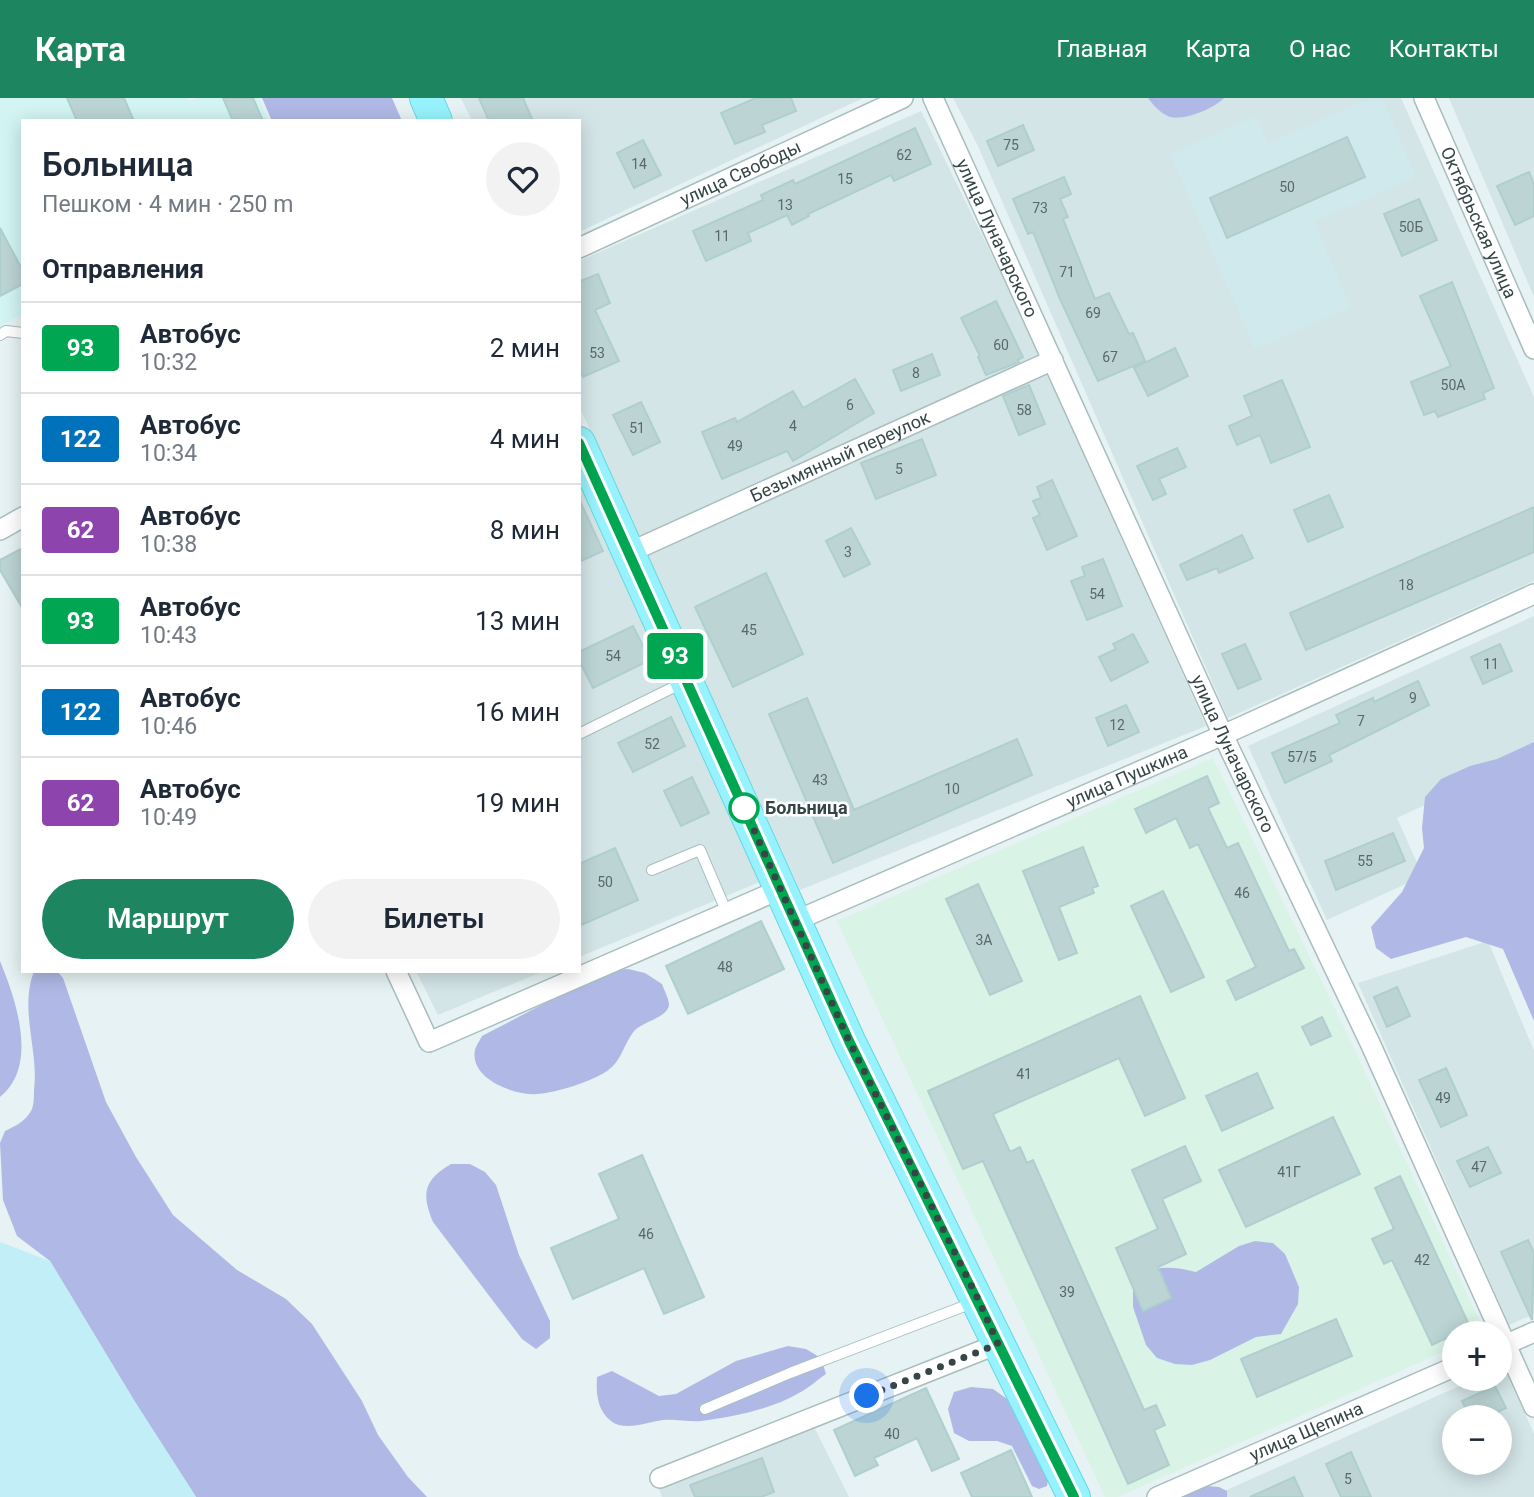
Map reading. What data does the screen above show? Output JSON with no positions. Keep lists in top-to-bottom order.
{
  "streets": {
    "street": [
      "улица Свободы",
      "Октябрьская улица",
      "улица Луначарского",
      "Безымянный переулок",
      "улица Пушкина",
      "улица Щепина"
    ]
  },
  "crossings": [
    ["улица Луначарского", "Безымянный переулок"],
    ["улица Луначарского", "улица Пушкина"]
  ],
  "places": ["Больница"],
  "lines": ["bus line 93"],
  "house_numbers": [
    "75",
    "62",
    "14",
    "15",
    "50",
    "13",
    "73",
    "50Б",
    "11",
    "71",
    "69",
    "60",
    "53",
    "67",
    "8",
    "50А",
    "6",
    "58",
    "4",
    "51",
    "49",
    "5",
    "3",
    "18",
    "54",
    "45",
    "54",
    "11",
    "9",
    "7",
    "12",
    "52",
    "57/5",
    "43",
    "10",
    "55",
    "50",
    "46",
    "3А",
    "48",
    "41",
    "49",
    "47",
    "41Г",
    "46",
    "42",
    "39",
    "40",
    "5"
  ],
  "page": {
    "header": "Карта",
    "nav": [
      "Главная",
      "Карта",
      "О нас",
      "Контакты"
    ],
    "on_map": "93",
    "heading": [
      ["Больница", "Пешком · 4 мин · 250 m"],
      "Отправления"
    ],
    "list": [
      {
        "mark": "93",
        "name": "Автобус",
        "note": "10:32",
        "value": "2 мин"
      },
      {
        "mark": "122",
        "name": "Автобус",
        "note": "10:34",
        "value": "4 мин"
      },
      {
        "mark": "62",
        "name": "Автобус",
        "note": "10:38",
        "value": "8 мин"
      },
      {
        "mark": "93",
        "name": "Автобус",
        "note": "10:43",
        "value": "13 мин"
      },
      {
        "mark": "122",
        "name": "Автобус",
        "note": "10:46",
        "value": "16 мин"
      },
      {
        "mark": "62",
        "name": "Автобус",
        "note": "10:49",
        "value": "19 мин"
      }
    ],
    "buttons": ["Маршрут", "Билеты"],
    "map_buttons": ["+", "−"]
  }
}
